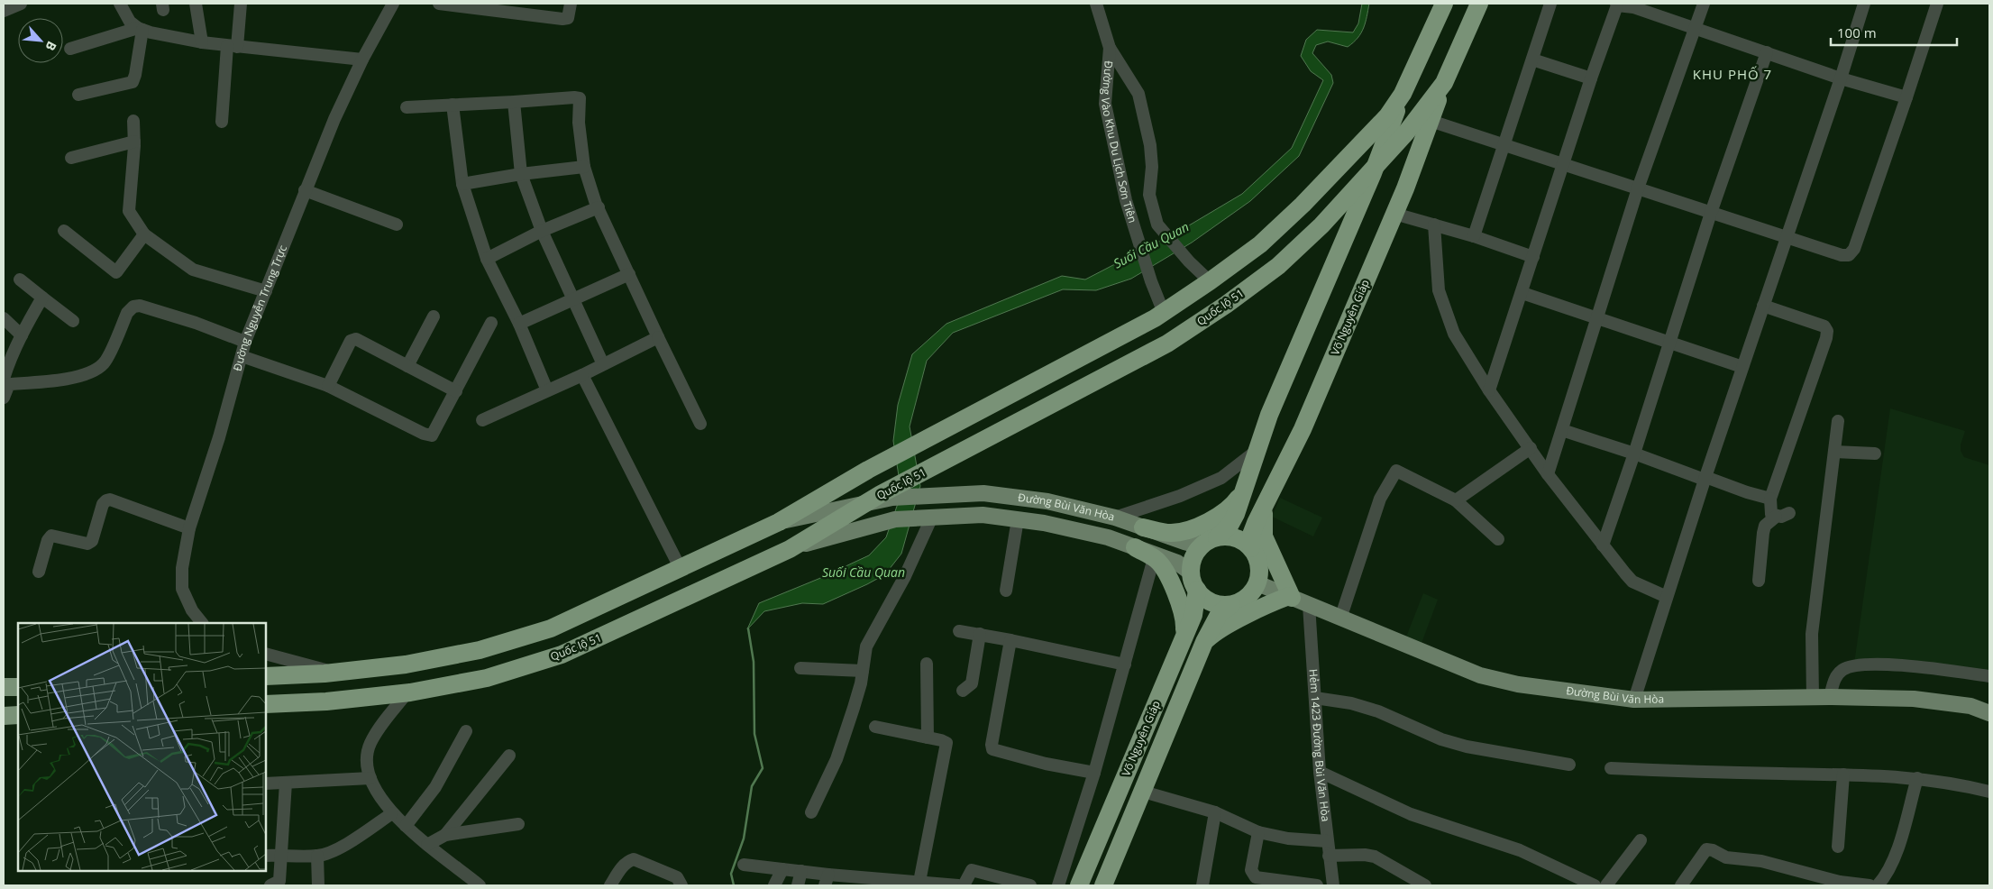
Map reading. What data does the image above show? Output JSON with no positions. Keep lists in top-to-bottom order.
{
  "streets": {
    "highway": ["Quốc lộ 51", "Võ Nguyên Giáp"],
    "main road": ["Đường Bùi Văn Hòa"],
    "street": ["Đường Vào Khu Du Lịch Sơn Tiên", "Đường Nguyễn Trung Trực", "Hẻm 1423 Đường Bùi Văn Hòa"]
  },
  "crossings": [
    ["Đường Vào Khu Du Lịch Sơn Tiên", "Quốc lộ 51"],
    ["Quốc lộ 51", "Võ Nguyên Giáp"],
    ["Quốc lộ 51", "Đường Bùi Văn Hòa"],
    ["Võ Nguyên Giáp", "Đường Bùi Văn Hòa"],
    ["Đường Bùi Văn Hòa", "Hẻm 1423 Đường Bùi Văn Hòa"]
  ],
  "districts": ["KHU PHỐ 7"],
  "water": ["Suối Cầu Quan"],
  "scale_bar": "100 m",
  "north": "bottom right"
}
